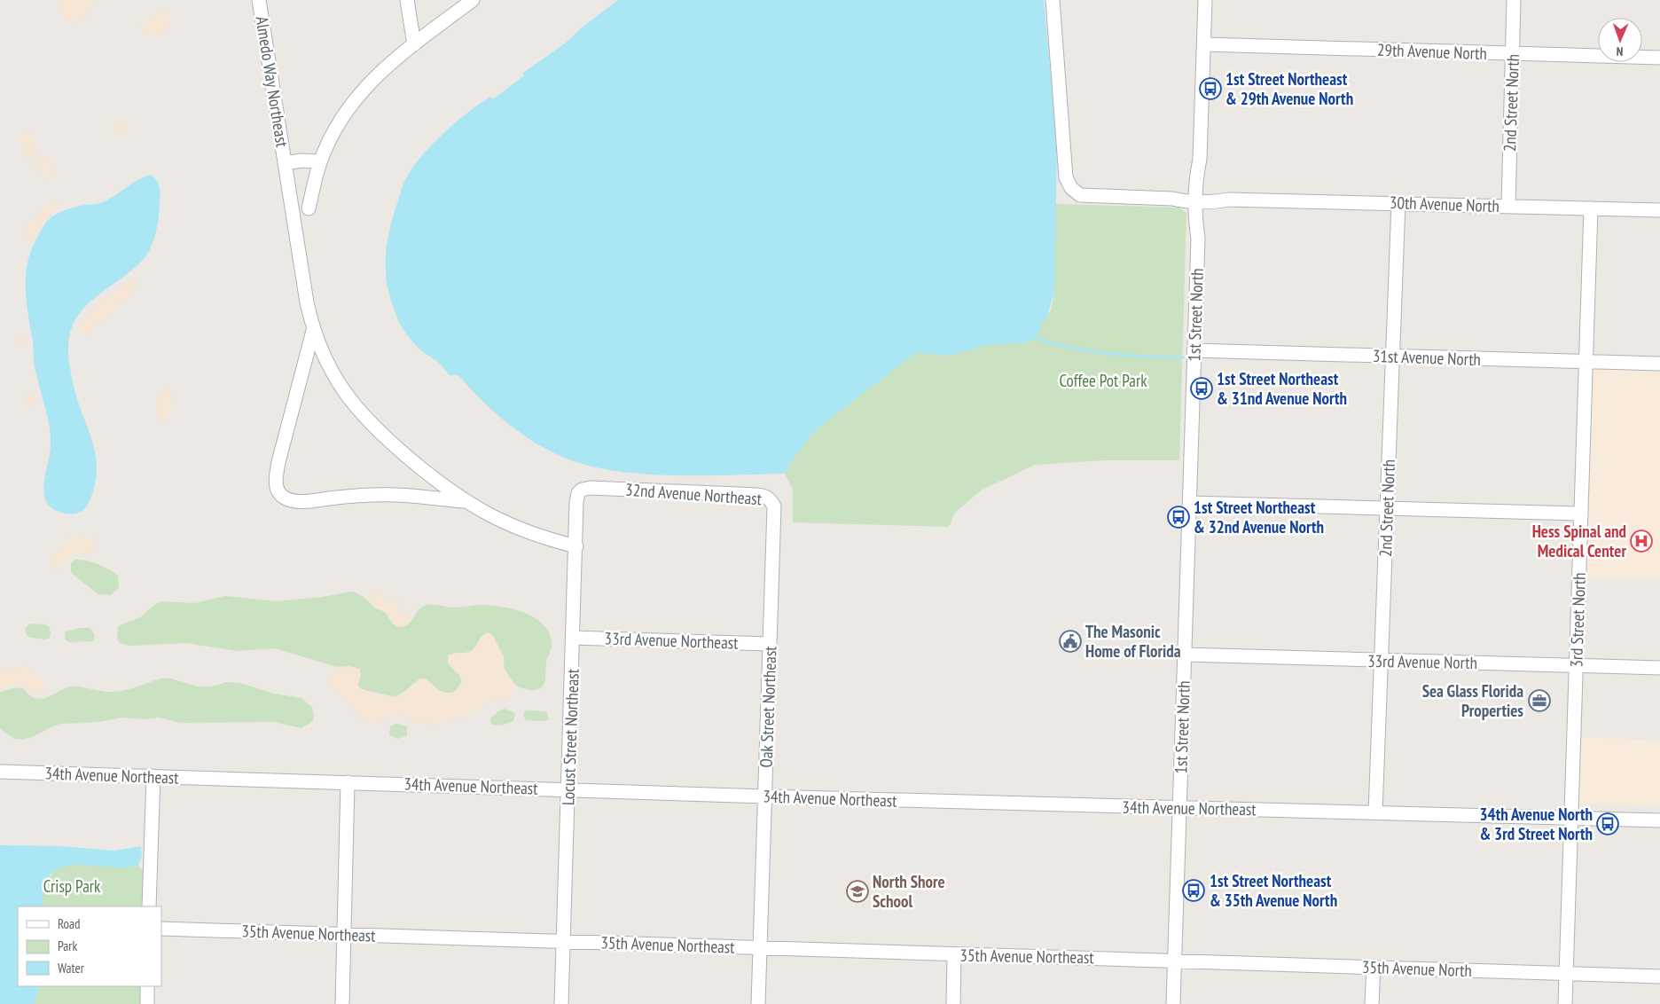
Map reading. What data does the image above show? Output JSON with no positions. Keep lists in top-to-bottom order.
{
  "streets": {
    "street": [
      "29th Avenue North",
      "Almedo Way Northeast",
      "2nd Street North",
      "30th Avenue North",
      "1st Street North",
      "31st Avenue North",
      "32nd Avenue Northeast",
      "3rd Street North",
      "33rd Avenue Northeast",
      "33rd Avenue North",
      "Oak Street Northeast",
      "Locust Street Northeast",
      "34th Avenue Northeast",
      "35th Avenue Northeast",
      "35th Avenue North"
    ]
  },
  "crossings": [
    ["29th Avenue North", "2nd Street North"],
    ["29th Avenue North", "1st Street North"],
    ["2nd Street North", "30th Avenue North"],
    ["2nd Street North", "31st Avenue North"],
    ["2nd Street North", "33rd Avenue North"],
    ["2nd Street North", "34th Avenue Northeast"],
    ["30th Avenue North", "1st Street North"],
    ["30th Avenue North", "3rd Street North"],
    ["1st Street North", "31st Avenue North"],
    ["1st Street North", "33rd Avenue North"],
    ["1st Street North", "34th Avenue Northeast"],
    ["1st Street North", "35th Avenue Northeast"],
    ["1st Street North", "35th Avenue North"],
    ["31st Avenue North", "3rd Street North"],
    ["32nd Avenue Northeast", "Oak Street Northeast"],
    ["32nd Avenue Northeast", "Locust Street Northeast"],
    ["3rd Street North", "33rd Avenue North"],
    ["3rd Street North", "34th Avenue Northeast"],
    ["3rd Street North", "35th Avenue North"],
    ["33rd Avenue Northeast", "Oak Street Northeast"],
    ["33rd Avenue Northeast", "Locust Street Northeast"],
    ["Oak Street Northeast", "34th Avenue Northeast"],
    ["Oak Street Northeast", "35th Avenue Northeast"],
    ["Locust Street Northeast", "34th Avenue Northeast"],
    ["Locust Street Northeast", "35th Avenue Northeast"],
    ["35th Avenue Northeast", "35th Avenue North"]
  ],
  "parks": ["Coffee Pot Park", "Crisp Park"],
  "places": {
    "bus stop": [
      "1st Street Northeast & 29th Avenue North",
      "1st Street Northeast & 31nd Avenue North",
      "1st Street Northeast & 32nd Avenue North",
      "34th Avenue North & 3rd Street North",
      "1st Street Northeast & 35th Avenue North"
    ],
    "hospital": ["Hess Spinal and Medical Center"],
    "public building": ["The Masonic Home of Florida"],
    "office": ["Sea Glass Florida Properties"],
    "school or university": ["North Shore School"]
  },
  "legend": ["Road", "Park", "Water"],
  "north": "bottom"
}
